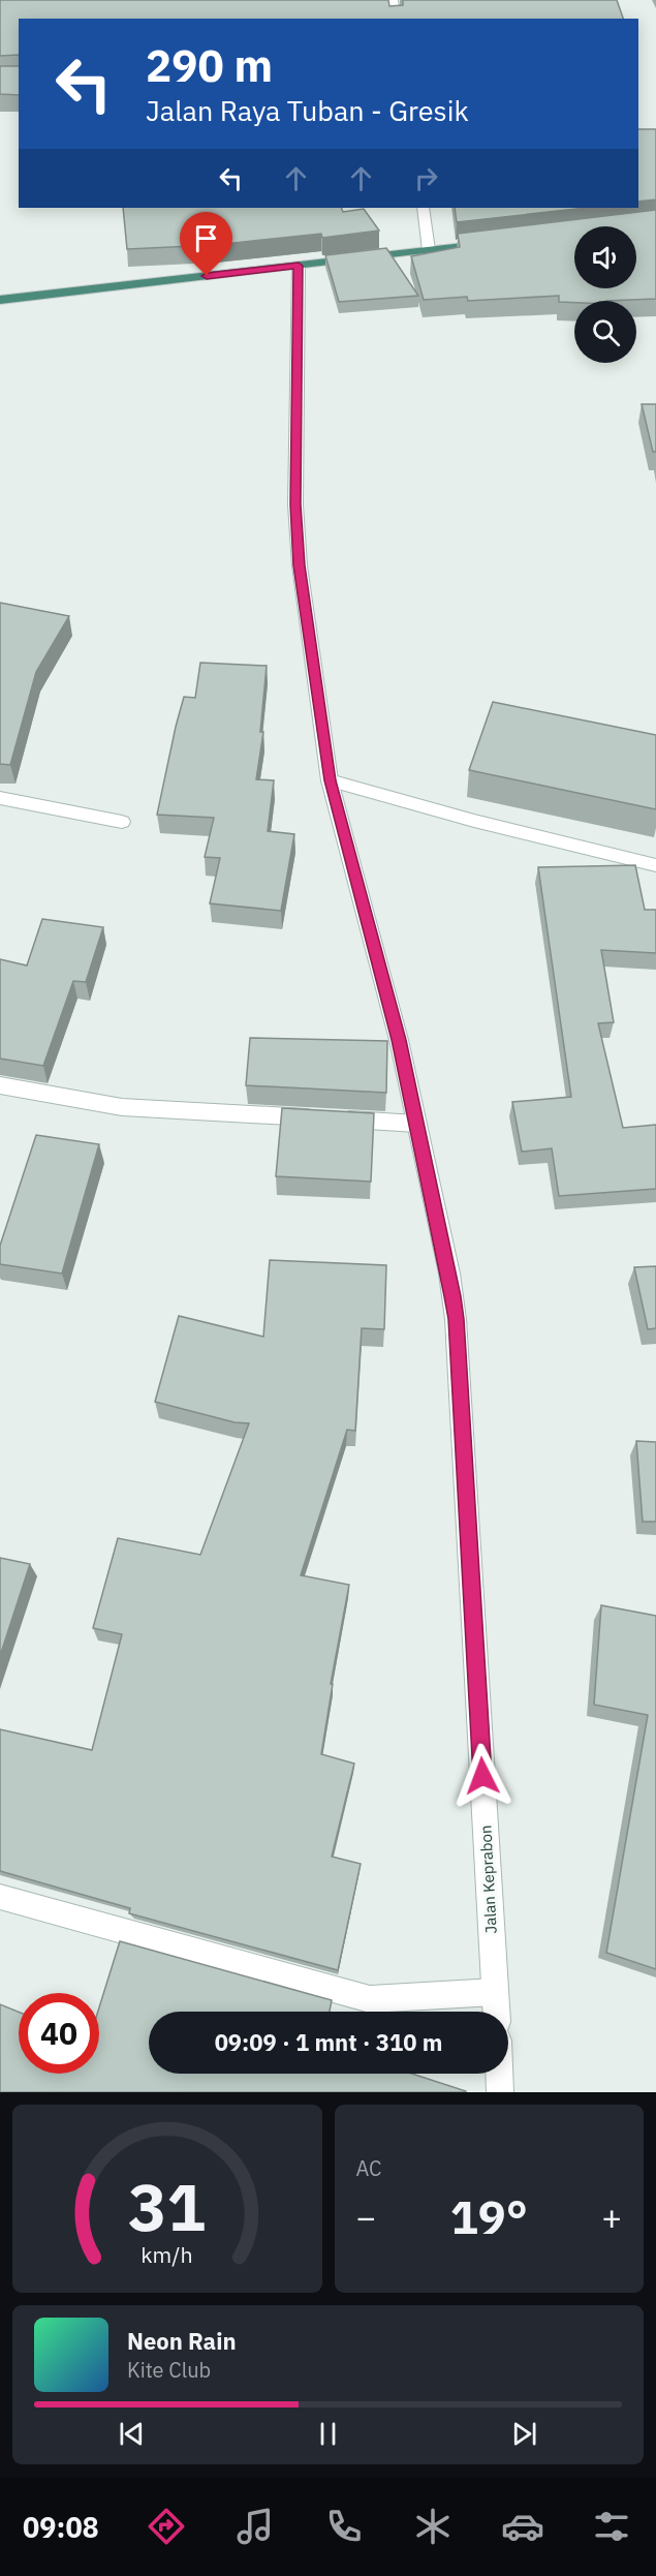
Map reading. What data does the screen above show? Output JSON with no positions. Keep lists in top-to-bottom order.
{
  "streets": {
    "street": ["Jalan Keprabon"]
  },
  "page": {
    "turn": ["290 m", "Jalan Raya Tuban - Gresik"],
    "limit": "40",
    "trip": "09:09 · 1 mnt · 310 m",
    "tile": "AC",
    "heat": ["−", "19°", "+"],
    "song": ["Neon Rain", "Kite Club"],
    "tabs": "09:08",
    "gauge": ["31", "km/h"]
  }
}
